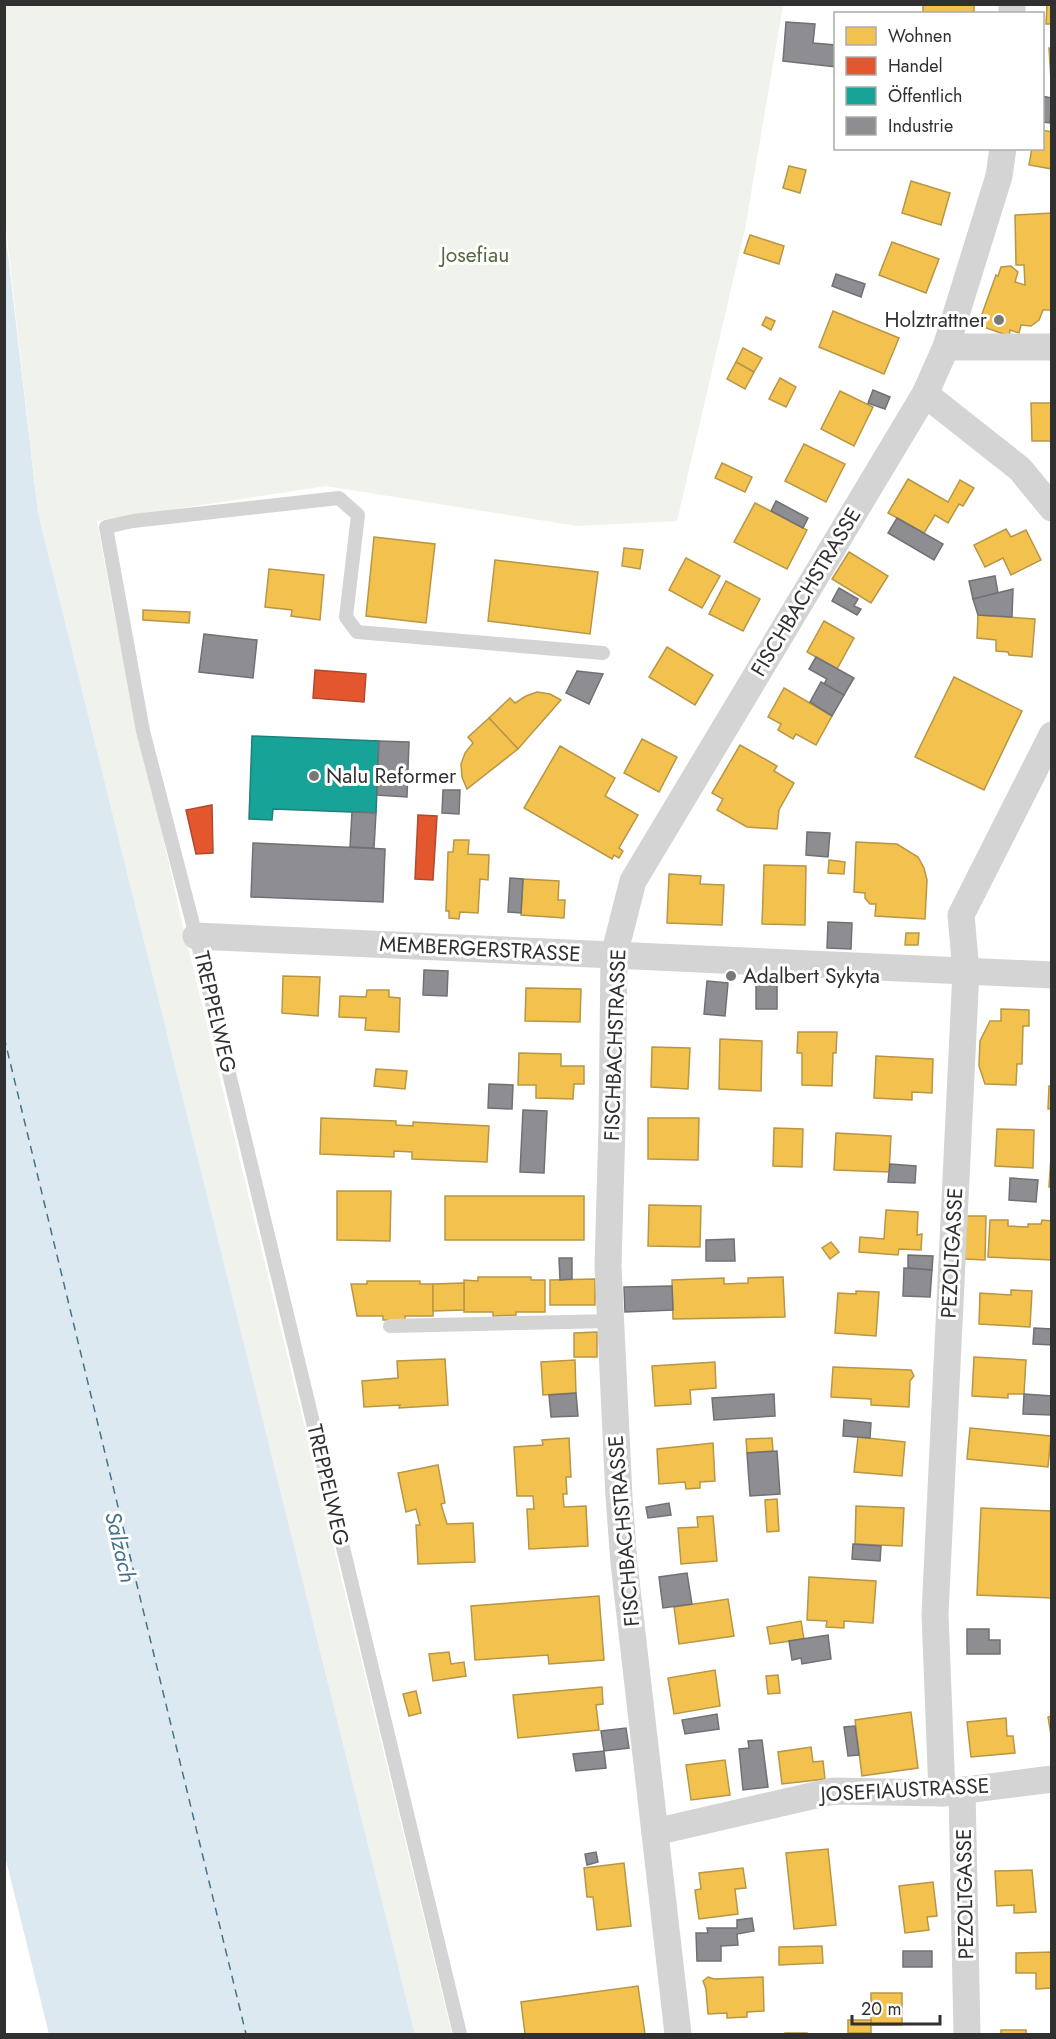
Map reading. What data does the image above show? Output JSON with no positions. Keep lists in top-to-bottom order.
{
  "streets": {
    "street": [
      "FISCHBACHSTRASSE",
      "MEMBERGERSTRASSE",
      "PEZOLTGASSE",
      "JOSEFIAUSTRASSE"
    ],
    "lane": ["TREPPELWEG"]
  },
  "crossings": [
    ["FISCHBACHSTRASSE", "MEMBERGERSTRASSE"],
    ["FISCHBACHSTRASSE", "JOSEFIAUSTRASSE"],
    ["MEMBERGERSTRASSE", "TREPPELWEG"],
    ["MEMBERGERSTRASSE", "PEZOLTGASSE"],
    ["PEZOLTGASSE", "JOSEFIAUSTRASSE"]
  ],
  "water": ["Salzach"],
  "parks": ["Josefiau"],
  "places": ["Holztrattner", "Nalu Reformer", "Adalbert Sykyta"],
  "legend": [
    "Wohnen",
    "Handel",
    "Öffentlich",
    "Industrie"
  ],
  "scale_bar": "20 m"
}
